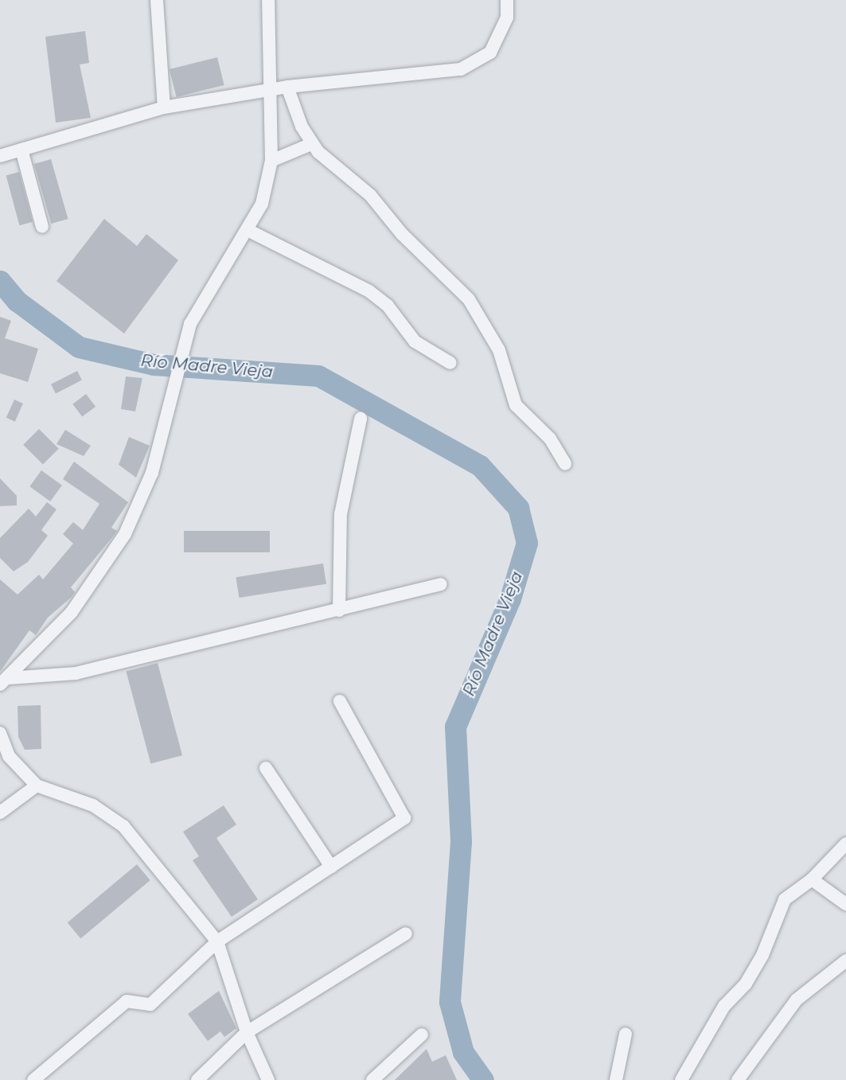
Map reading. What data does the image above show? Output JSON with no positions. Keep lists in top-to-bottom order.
{
  "water": ["Río Madre Vieja"]
}
